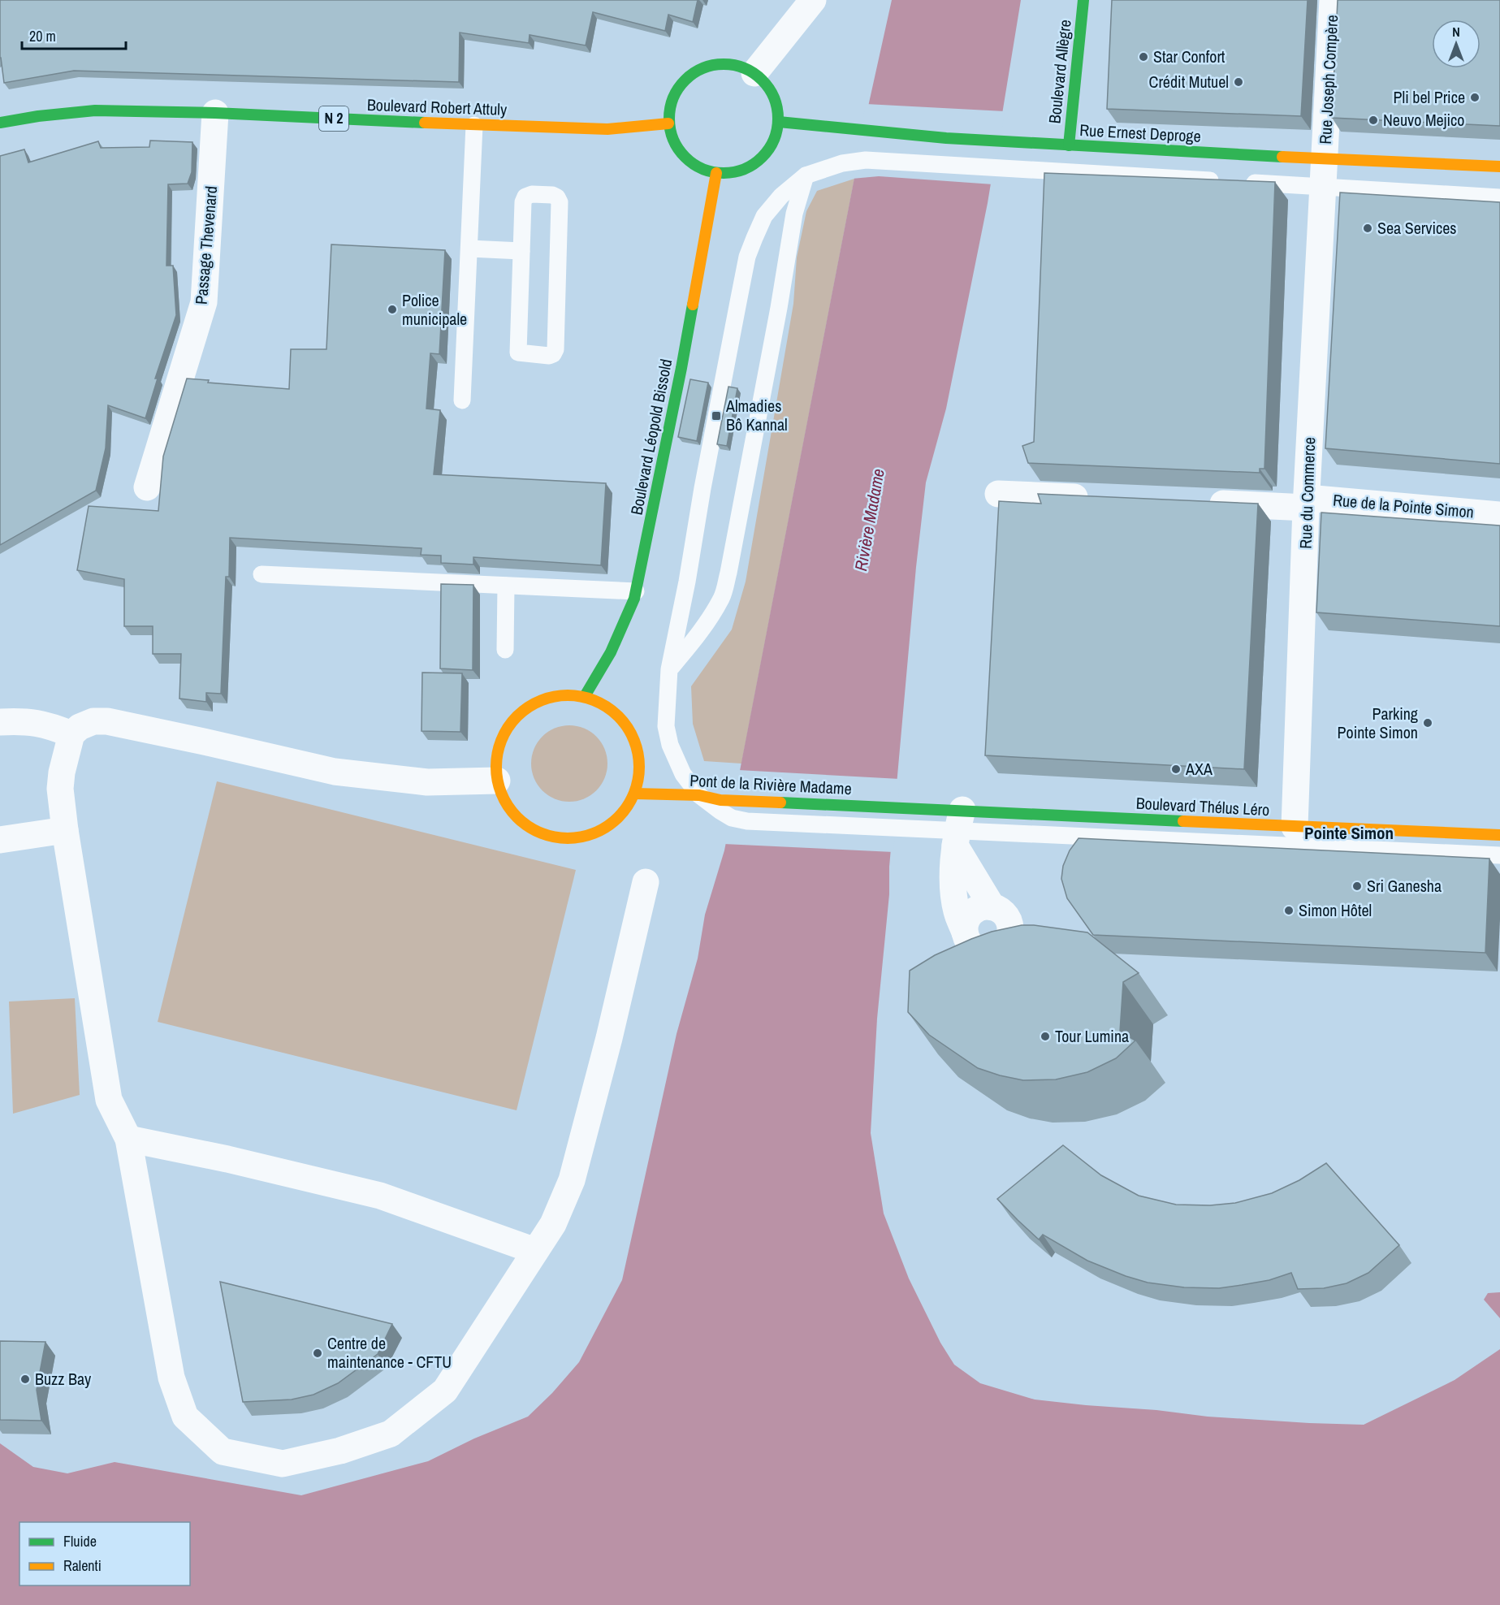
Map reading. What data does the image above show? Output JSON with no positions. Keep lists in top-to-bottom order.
{
  "streets": {
    "main road": [
      "Boulevard Allègre",
      "Boulevard Robert Attuly",
      "N 2",
      "Rue Ernest Deproge",
      "Boulevard Léopold Bissold",
      "Pont de la Rivière Madame",
      "Boulevard Thélus Léro"
    ],
    "street": [
      "Rue Joseph Compère",
      "Passage Thevenard",
      "Rue du Commerce",
      "Rue de la Pointe Simon"
    ]
  },
  "crossings": [
    ["Boulevard Allègre", "Rue Ernest Deproge"],
    ["Rue Joseph Compère", "Rue Ernest Deproge"],
    ["Rue Joseph Compère", "Rue du Commerce"],
    ["Boulevard Robert Attuly", "Rue Ernest Deproge"],
    ["Boulevard Robert Attuly", "Passage Thevenard"],
    ["Boulevard Robert Attuly", "Boulevard Léopold Bissold"],
    ["Rue Ernest Deproge", "Boulevard Léopold Bissold"],
    ["Rue Ernest Deproge", "Rue du Commerce"],
    ["Boulevard Léopold Bissold", "Pont de la Rivière Madame"],
    ["Rue du Commerce", "Rue de la Pointe Simon"],
    ["Rue du Commerce", "Boulevard Thélus Léro"],
    ["Pont de la Rivière Madame", "Boulevard Thélus Léro"]
  ],
  "districts": ["Pointe Simon"],
  "water": ["Rivière Madame"],
  "places": {
    "other": [
      "Star Confort",
      "Crédit Mutuel",
      "Pli bel Price",
      "Neuvo Mejico",
      "Sea Services",
      "Police municipale",
      "Parking Pointe Simon",
      "AXA",
      "Sri Ganesha",
      "Simon Hôtel",
      "Tour Lumina",
      "Centre de maintenance - CFTU",
      "Buzz Bay"
    ],
    "transit": ["Almadies Bô Kannal"]
  },
  "legend": ["Fluide", "Ralenti"],
  "scale_bar": "20 m",
  "north": "top"
}
